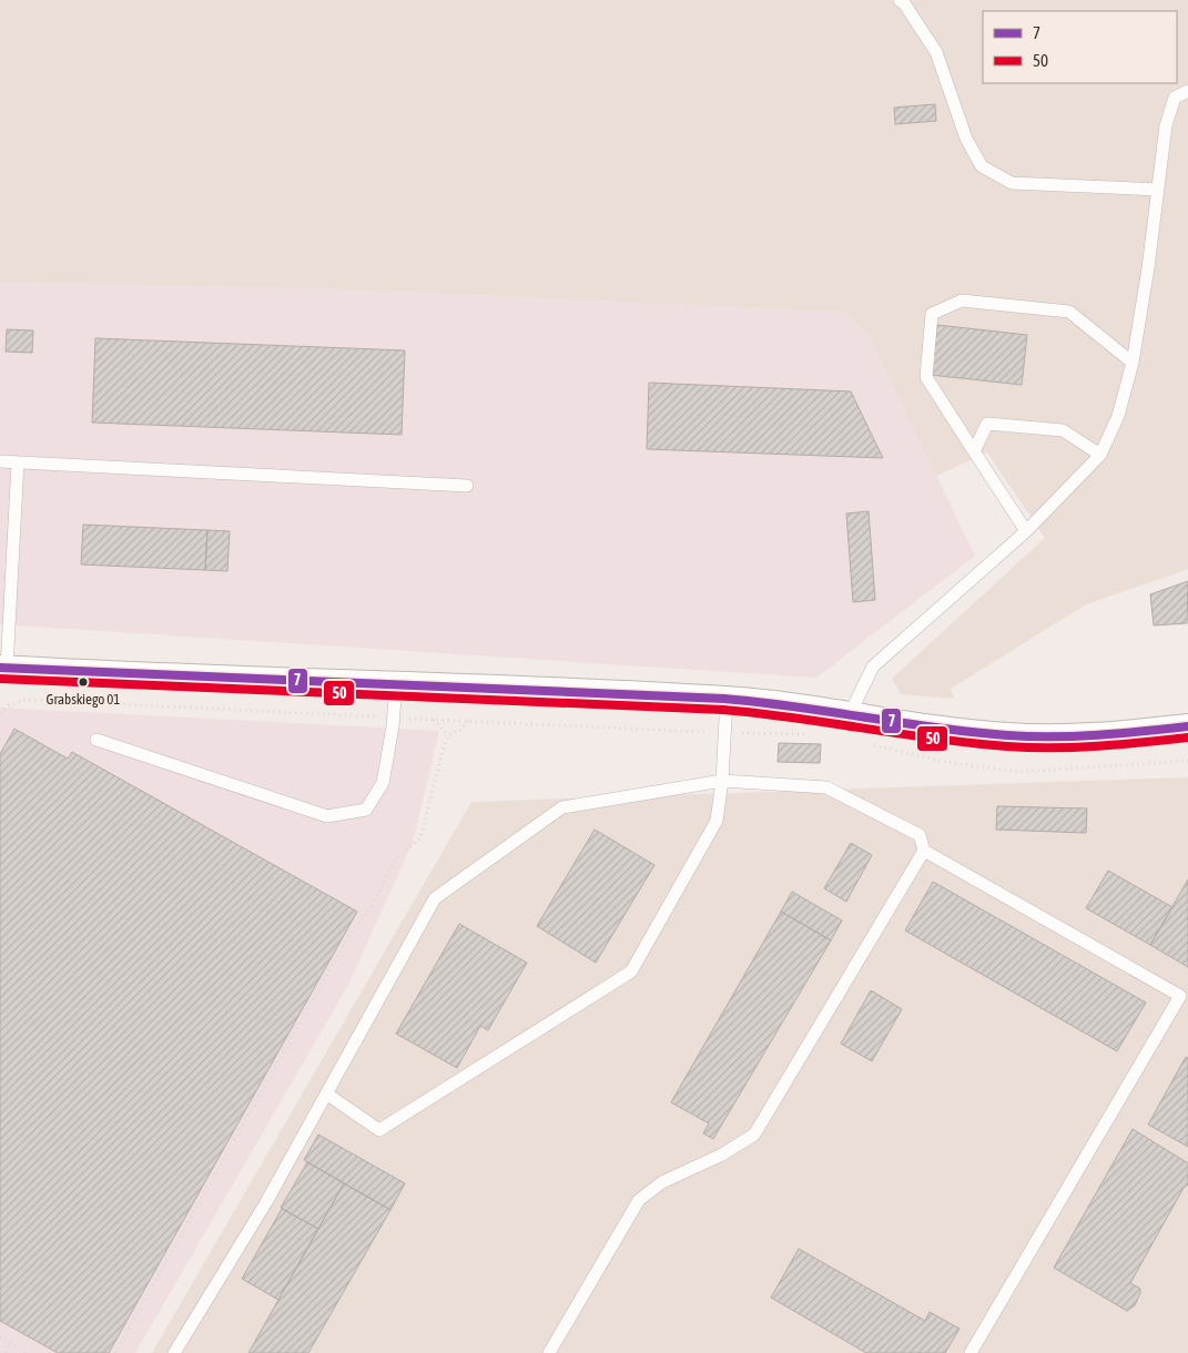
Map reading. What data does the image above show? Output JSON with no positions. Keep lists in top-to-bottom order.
{
  "places": ["Grabskiego 01"],
  "lines": ["transit line 7", "transit line 50"],
  "legend": ["7", "50"]
}
